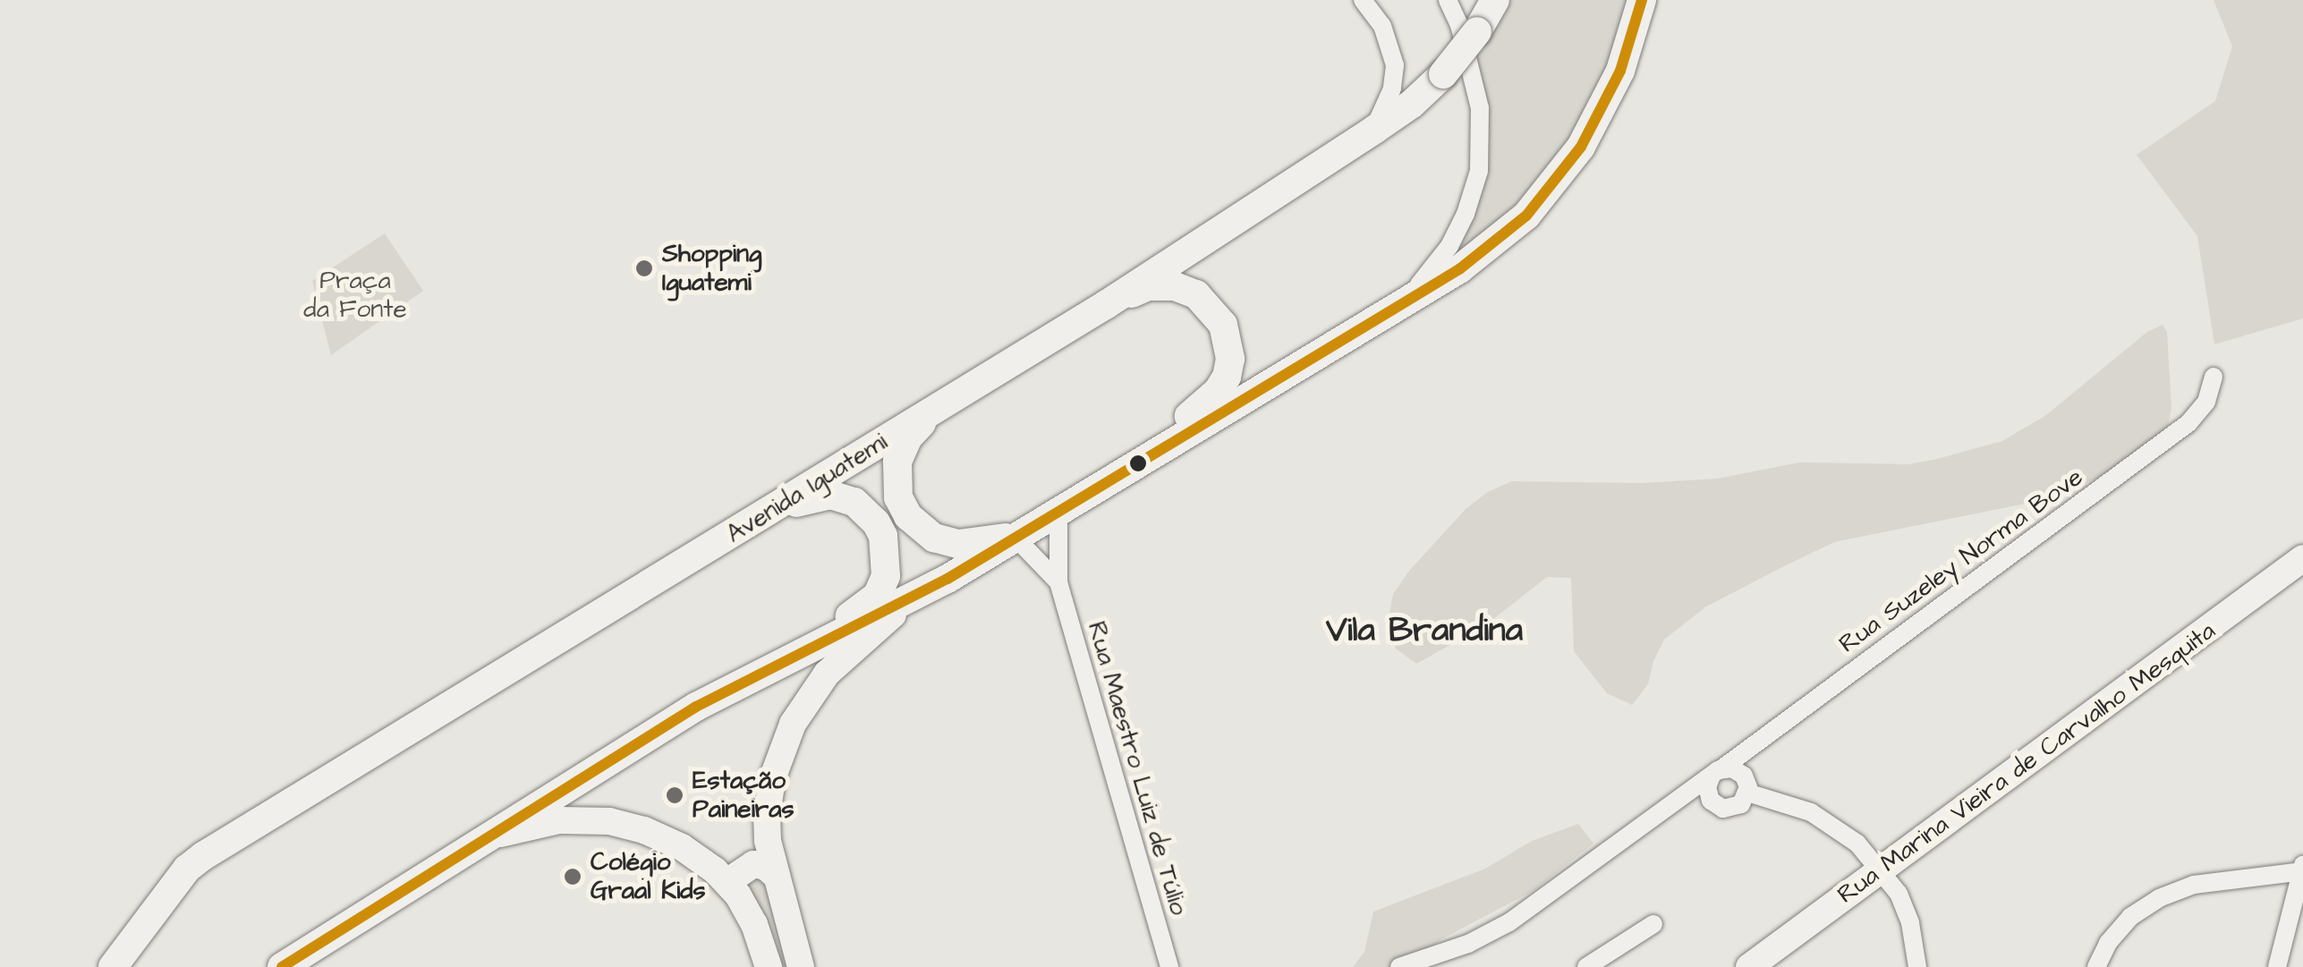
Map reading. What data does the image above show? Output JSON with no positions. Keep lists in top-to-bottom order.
{
  "streets": {
    "main road": ["Avenida Iguatemi", "Rua Marina Vieira de Carvalho Mesquita"],
    "street": ["Rua Suzeley Norma Bove", "Rua Maestro Luiz de Túlio"]
  },
  "districts": ["Vila Brandina"],
  "parks": ["Praça da Fonte"],
  "places": ["Shopping Iguatemi", "Estação Paineiras", "Colégio Graal Kids"]
}
